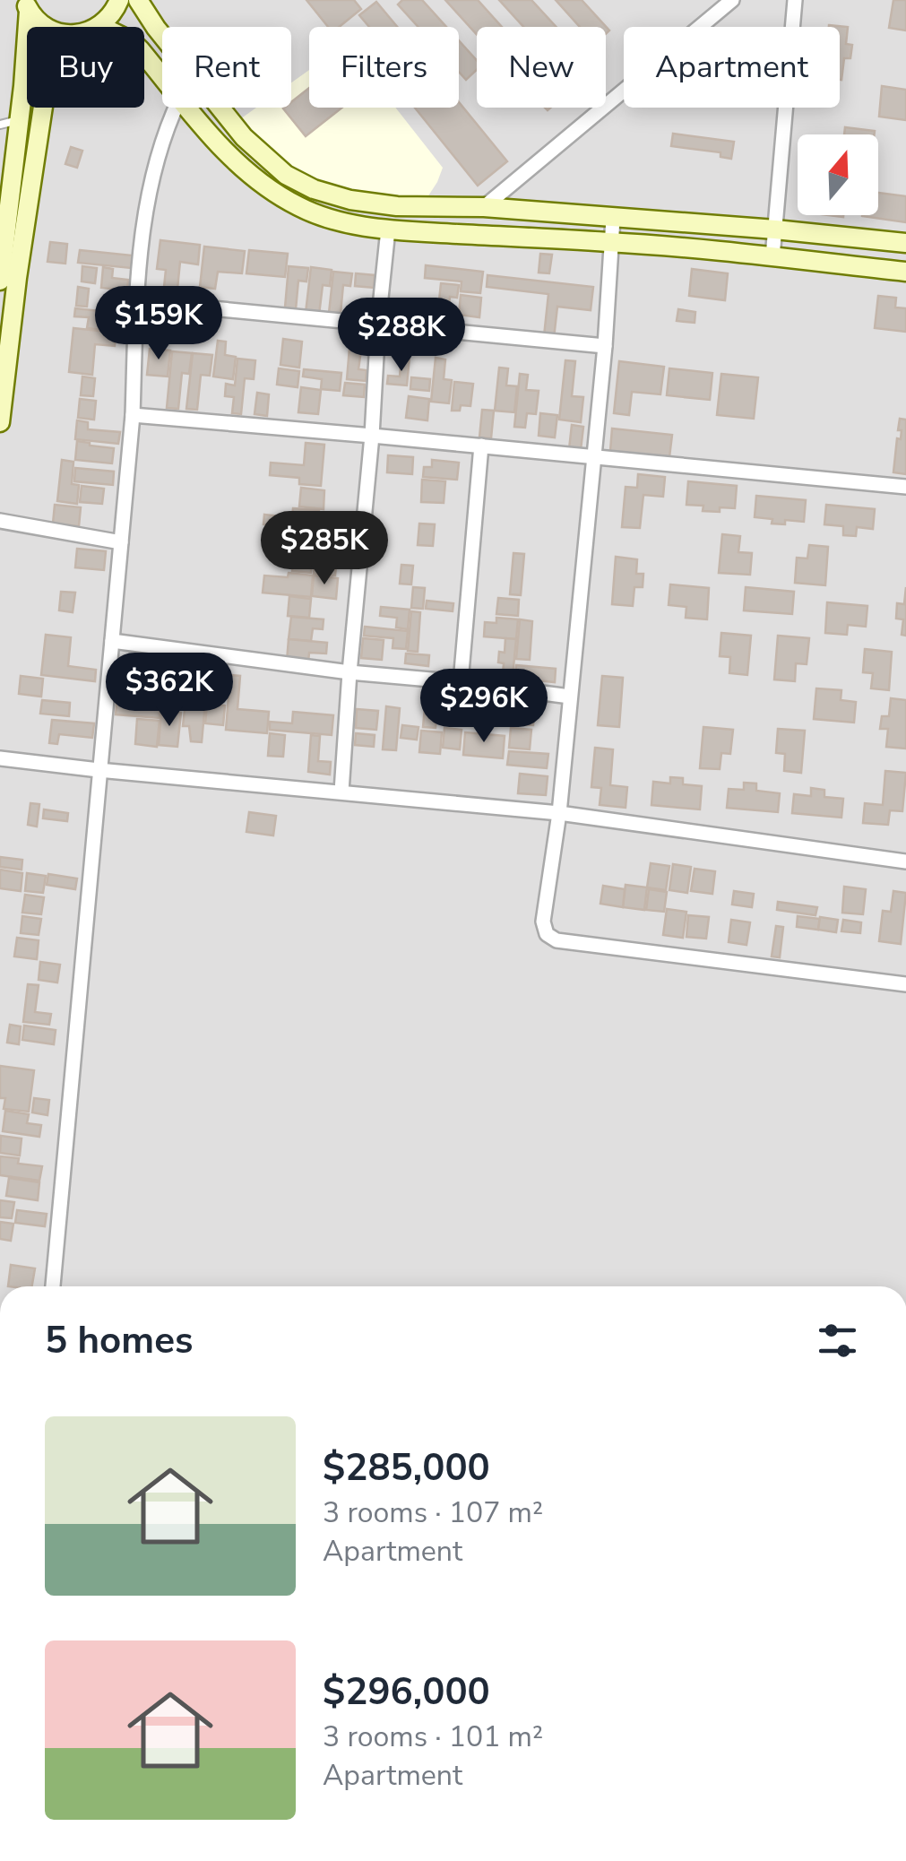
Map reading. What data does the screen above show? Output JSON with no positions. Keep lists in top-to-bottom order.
{
  "north": "top",
  "page": {
    "chip": [
      "Buy",
      "Rent",
      "Filters",
      "New",
      "Apartment"
    ],
    "price": [
      "$159K",
      "$288K",
      "$285K",
      "$362K",
      "$296K"
    ],
    "heading": "5 homes",
    "list": [
      {
        "name": "$285,000",
        "note": "3 rooms · 107 m² · Apartment"
      },
      {
        "name": "$296,000",
        "note": "3 rooms · 101 m² · Apartment"
      }
    ]
  }
}
